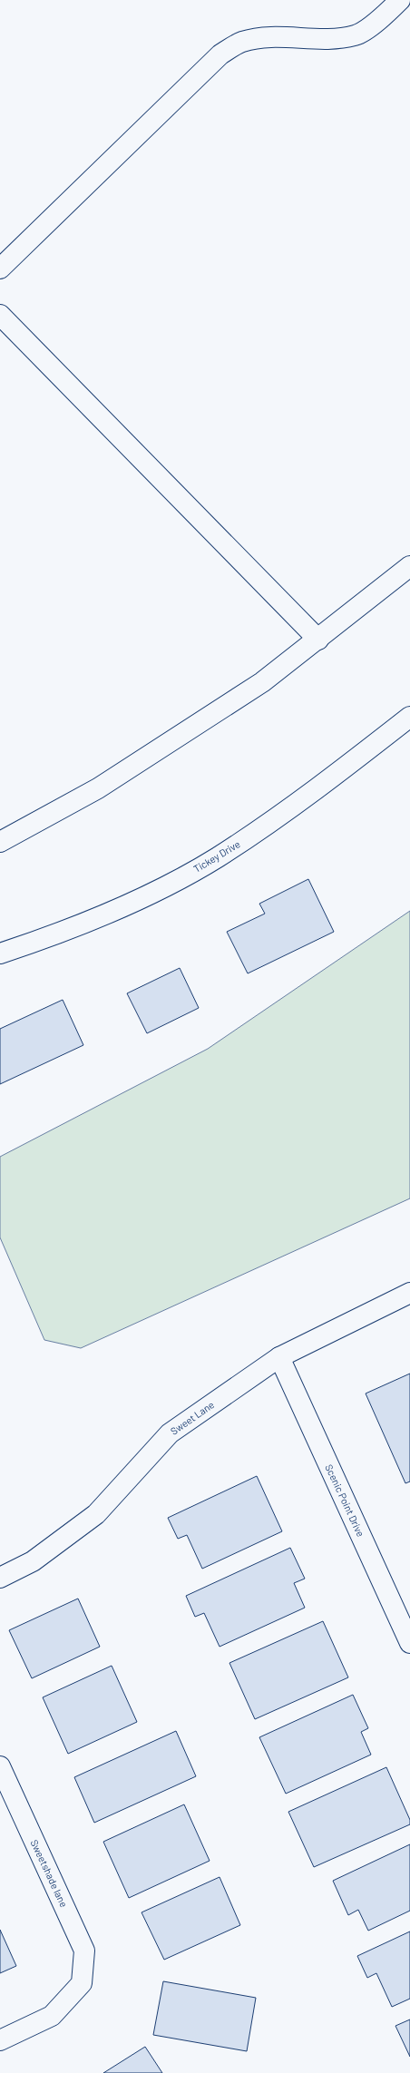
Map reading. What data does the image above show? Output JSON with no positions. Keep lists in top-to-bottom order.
{
  "streets": {
    "street": [
      "Tickey Drive",
      "Sweet Lane",
      "Scenic Point Drive",
      "Sweetshade lane"
    ]
  },
  "crossings": [
    ["Sweet Lane", "Scenic Point Drive"]
  ]
}
